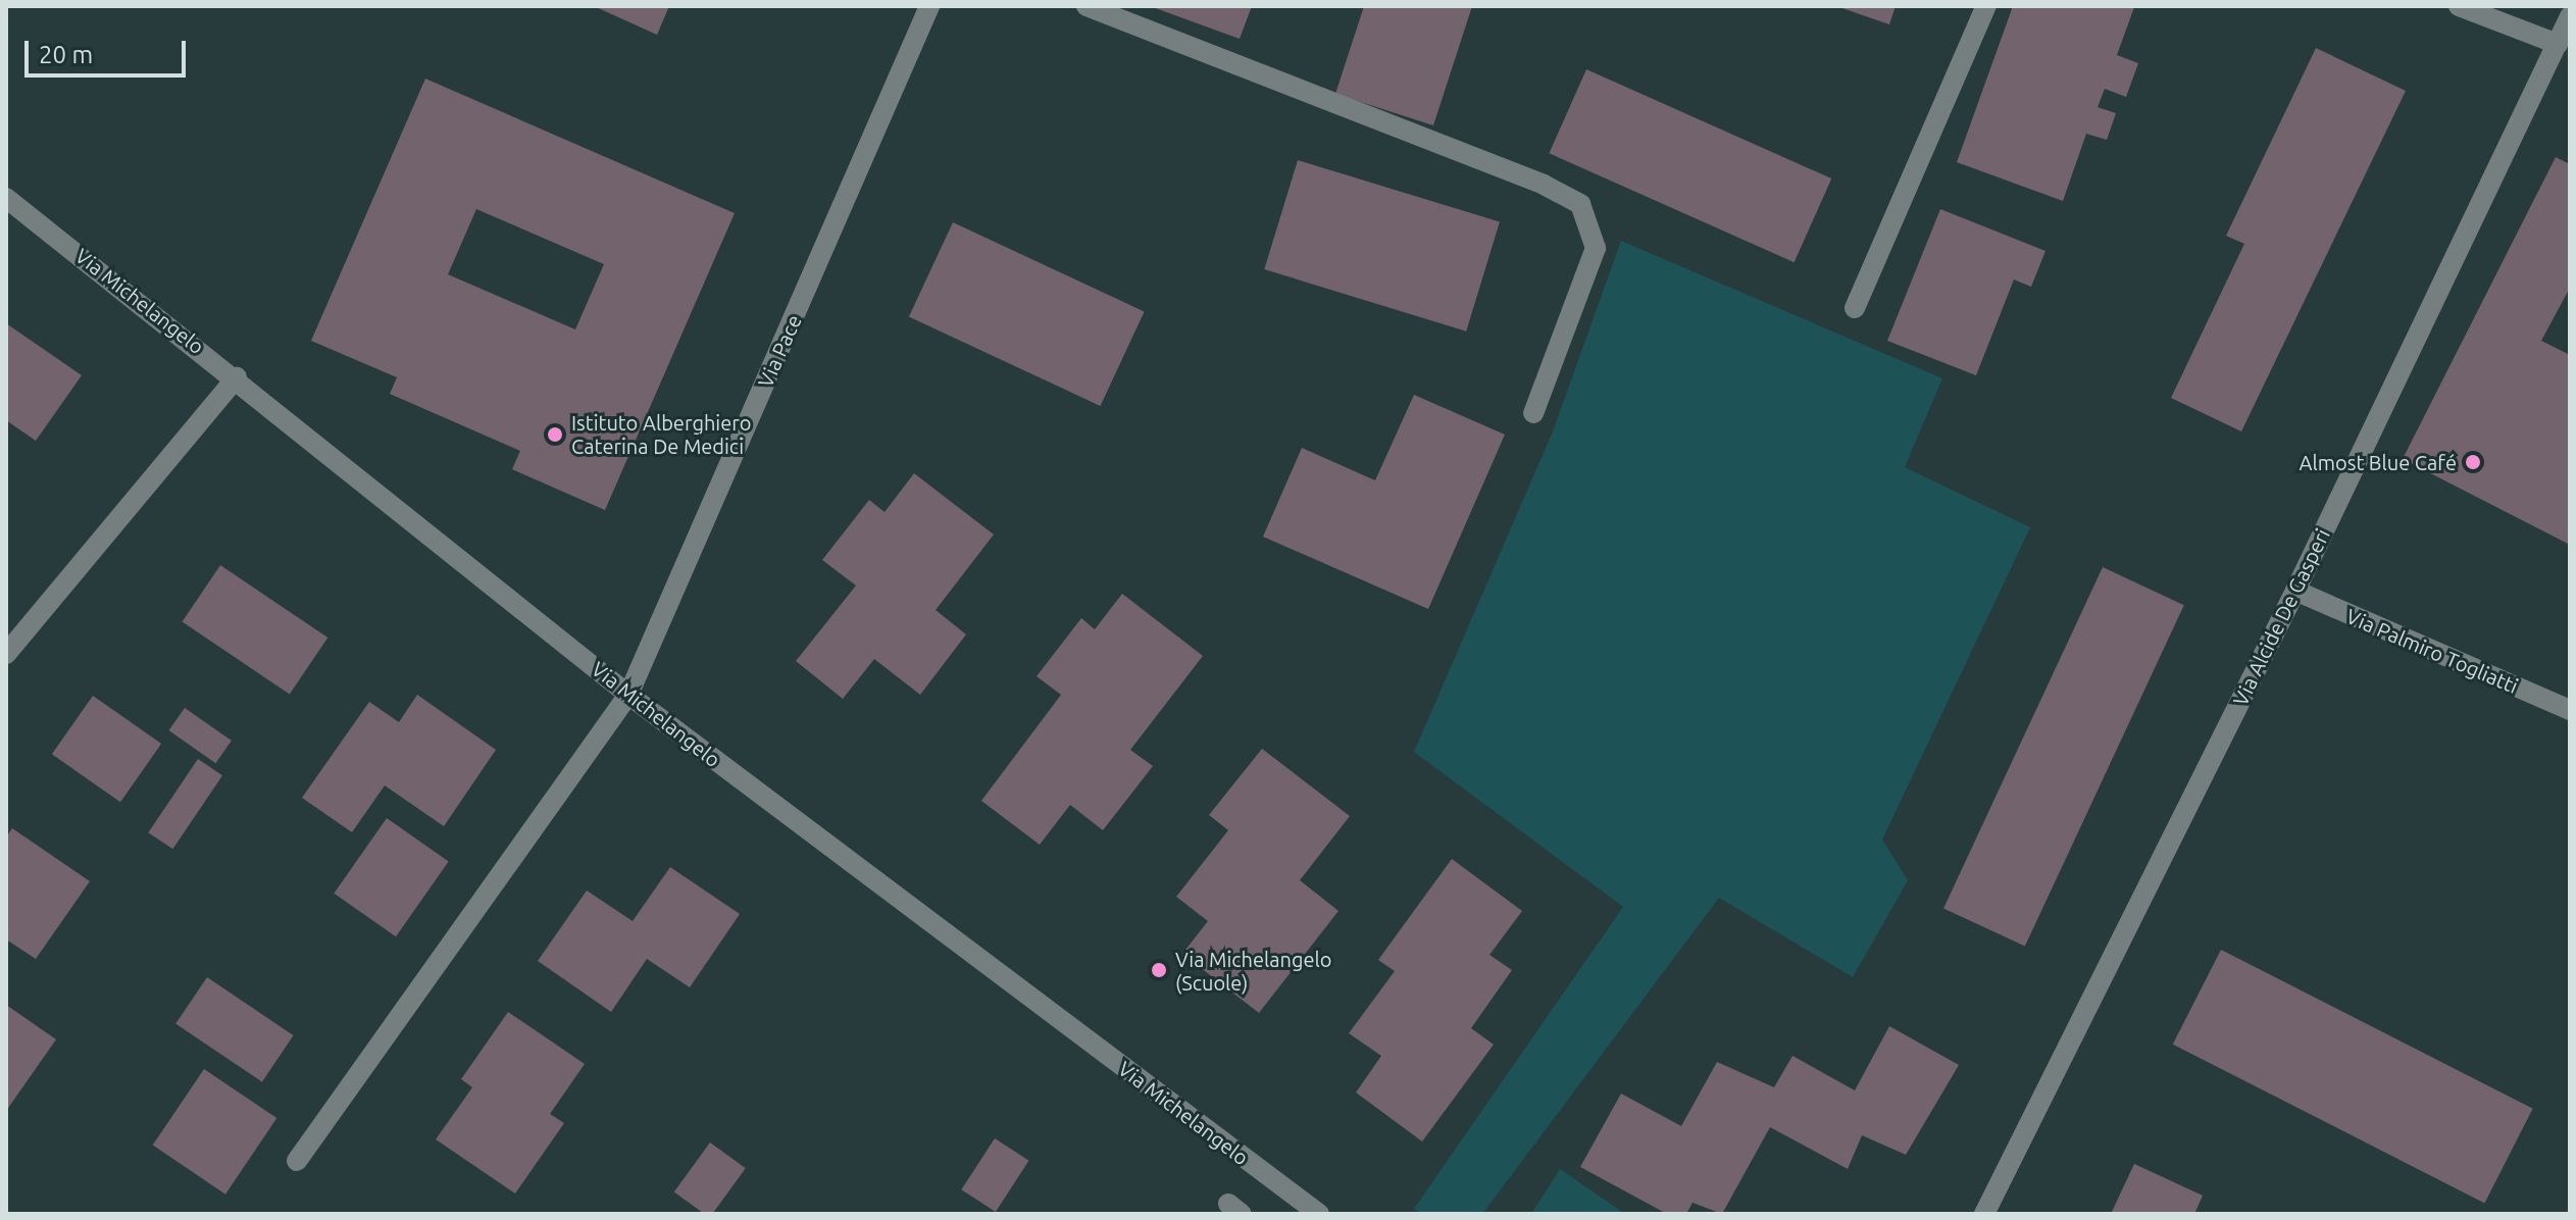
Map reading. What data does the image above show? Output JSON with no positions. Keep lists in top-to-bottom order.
{
  "streets": {
    "street": [
      "Via Michelangelo",
      "Via Pace",
      "Via Alcide De Gasperi",
      "Via Palmiro Togliatti"
    ]
  },
  "crossings": [
    ["Via Michelangelo", "Via Pace"],
    ["Via Alcide De Gasperi", "Via Palmiro Togliatti"]
  ],
  "places": ["Istituto Alberghiero Caterina De Medici", "Almost Blue Café", "Via Michelangelo (Scuole)"],
  "scale_bar": "20 m"
}
